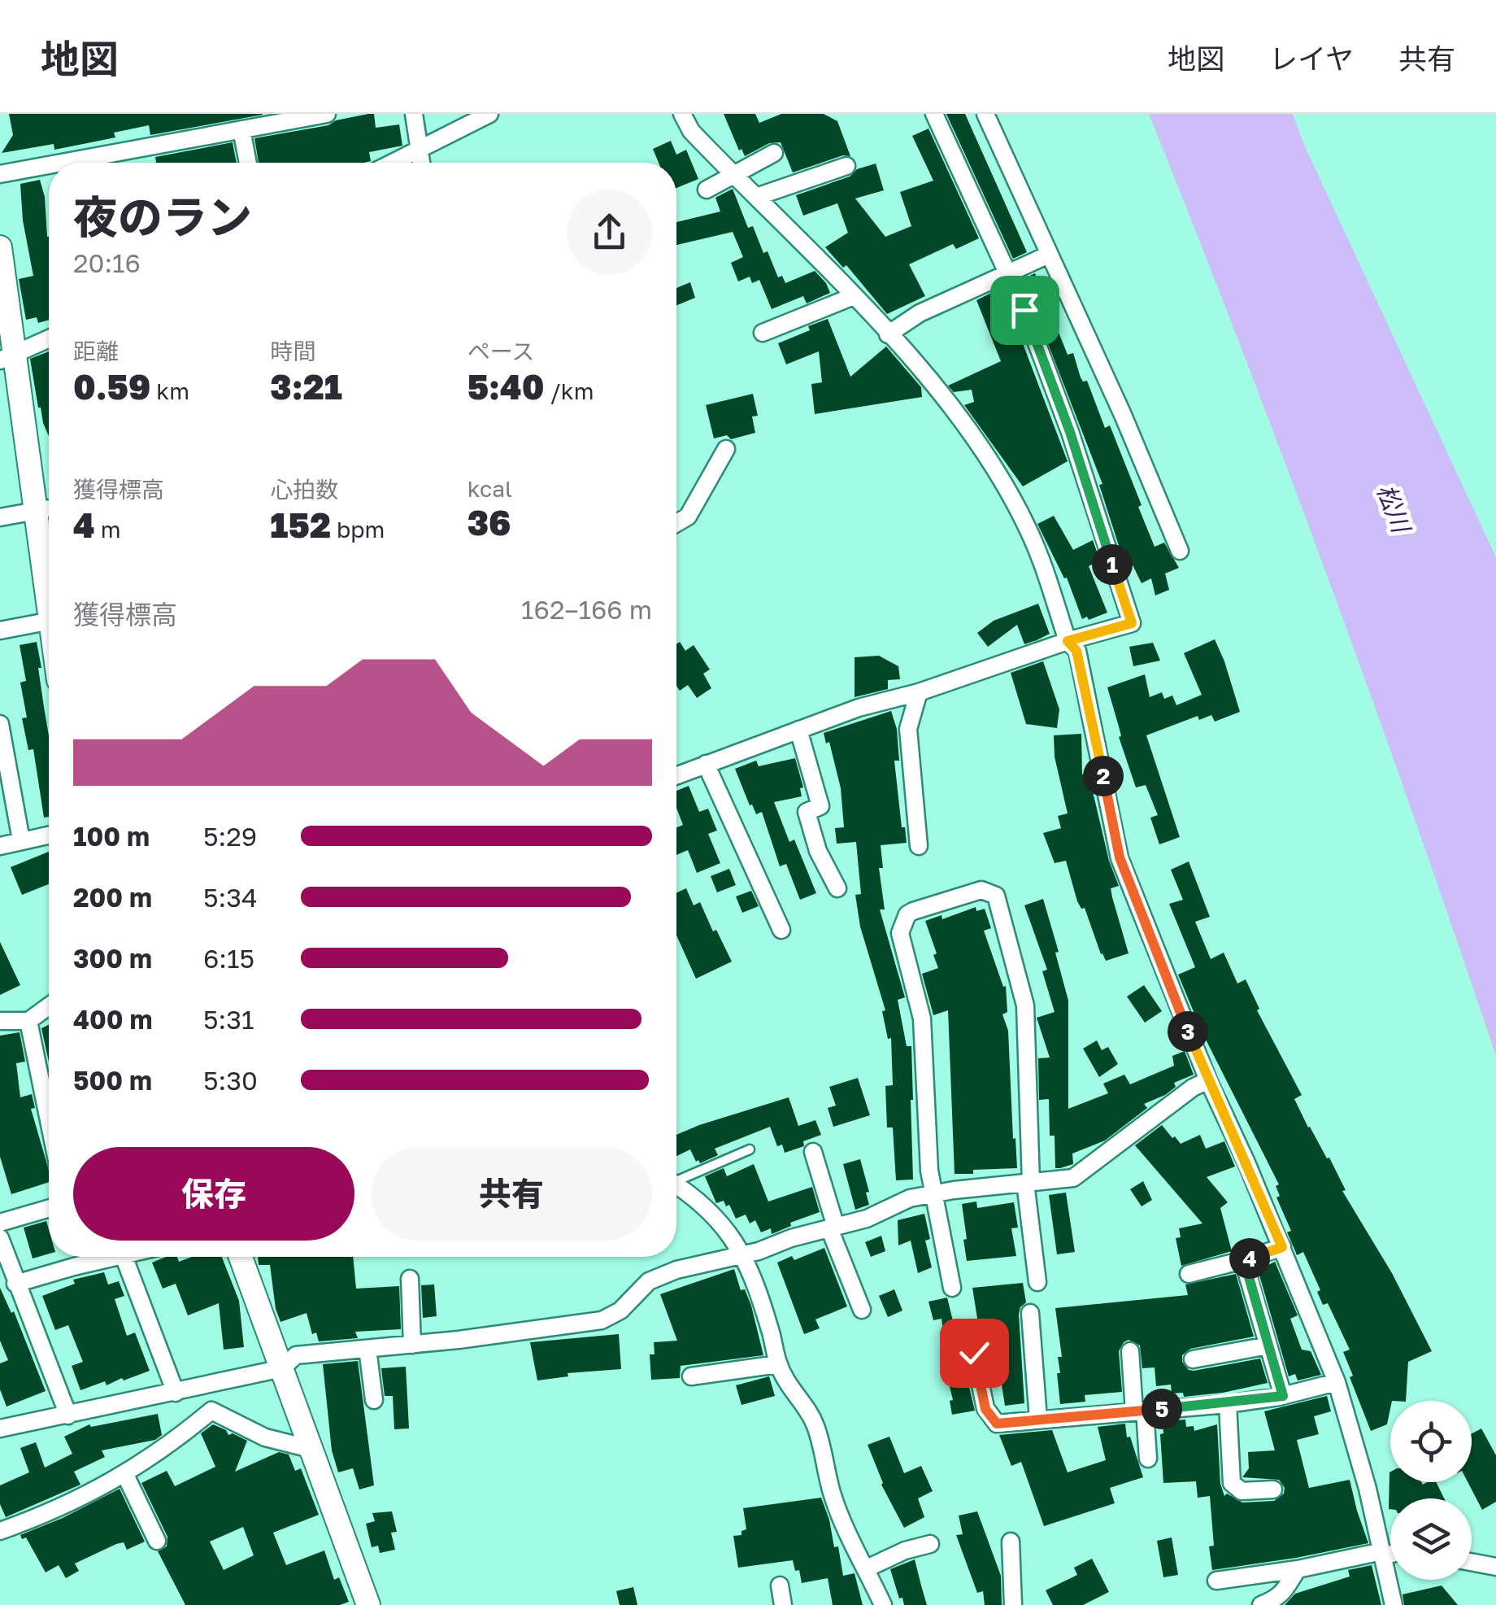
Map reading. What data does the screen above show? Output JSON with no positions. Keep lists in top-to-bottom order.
{
  "water": ["松川"],
  "page": {
    "header": "地図",
    "nav": ["地図", "レイヤ", "共有"],
    "heading": ["夜のラン", "20:16"],
    "stats": [
      ["距離", "0.59 km"],
      ["時間", "3:21"],
      ["ペース", "5:40 /km"],
      ["獲得標高", "4 m"],
      ["心拍数", "152 bpm"],
      ["kcal", "36"]
    ],
    "pins": [
      "1",
      "2",
      "3",
      "4",
      "5"
    ],
    "chart": ["獲得標高", "162–166 m"],
    "list": [
      {
        "name": "100 m",
        "note": "5:29"
      },
      {
        "name": "200 m",
        "note": "5:34"
      },
      {
        "name": "300 m",
        "note": "6:15"
      },
      {
        "name": "400 m",
        "note": "5:31"
      },
      {
        "name": "500 m",
        "note": "5:30"
      }
    ],
    "buttons": ["保存", "共有"]
  }
}
